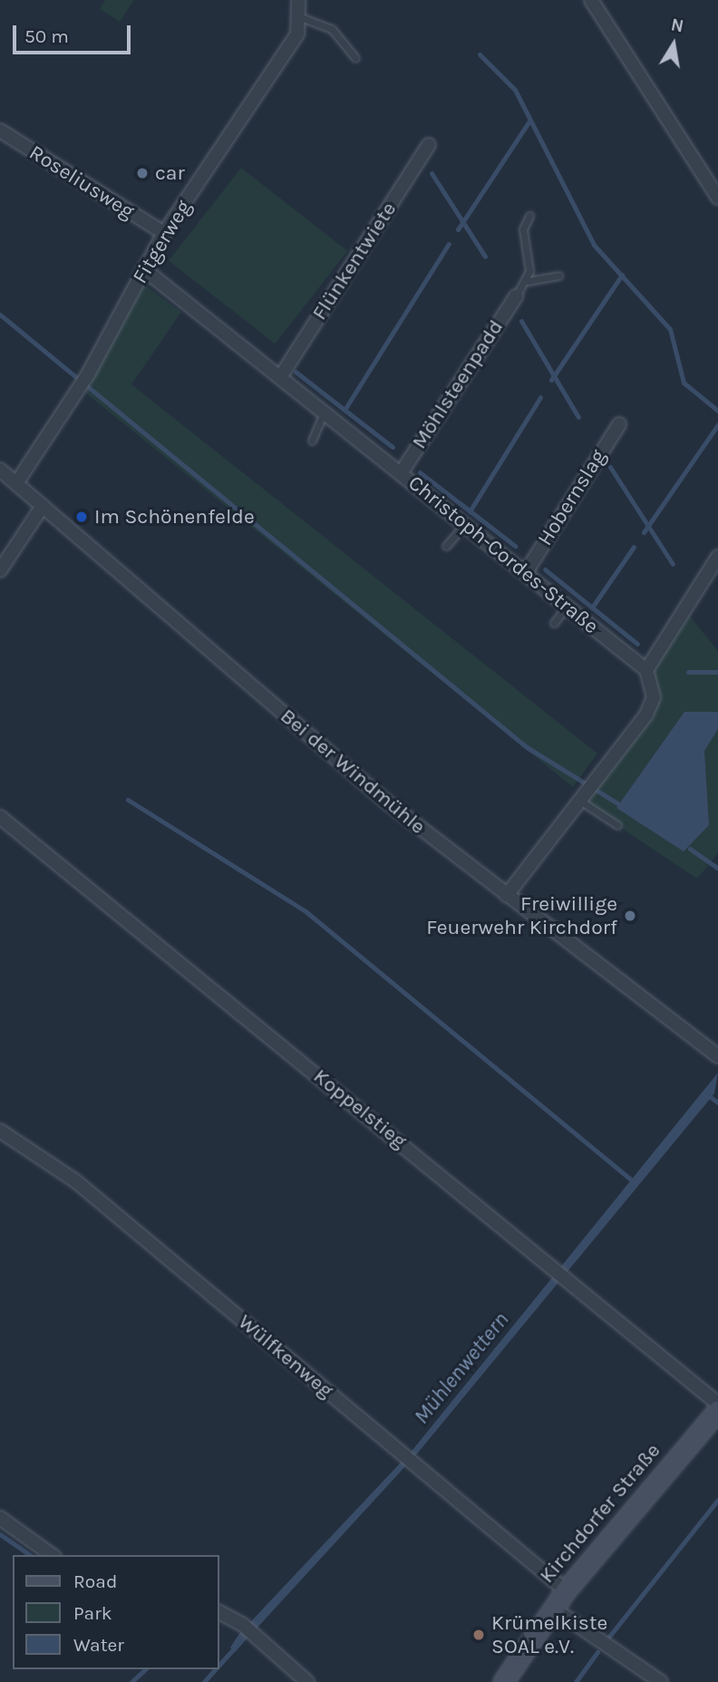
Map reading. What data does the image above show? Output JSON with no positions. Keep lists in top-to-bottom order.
{
  "streets": {
    "street": [
      "Roseliusweg",
      "Fitgerweg",
      "Flünkentwiete",
      "Möhlsteenpadd",
      "Hobernslag",
      "Christoph-Cordes-Straße",
      "Bei der Windmühle",
      "Koppelstieg",
      "Wülfkenweg",
      "Kirchdorfer Straße"
    ]
  },
  "crossings": [
    ["Roseliusweg", "Fitgerweg"],
    ["Fitgerweg", "Christoph-Cordes-Straße"],
    ["Fitgerweg", "Bei der Windmühle"],
    ["Flünkentwiete", "Christoph-Cordes-Straße"],
    ["Möhlsteenpadd", "Christoph-Cordes-Straße"],
    ["Hobernslag", "Christoph-Cordes-Straße"],
    ["Koppelstieg", "Kirchdorfer Straße"],
    ["Wülfkenweg", "Kirchdorfer Straße"]
  ],
  "water": ["Mühlenwettern"],
  "places": [
    "car",
    "Im Schönenfelde",
    "Freiwillige Feuerwehr Kirchdorf",
    "Krümelkiste SOAL e.V."
  ],
  "legend": ["Road", "Park", "Water"],
  "scale_bar": "50 m",
  "north": "top"
}
